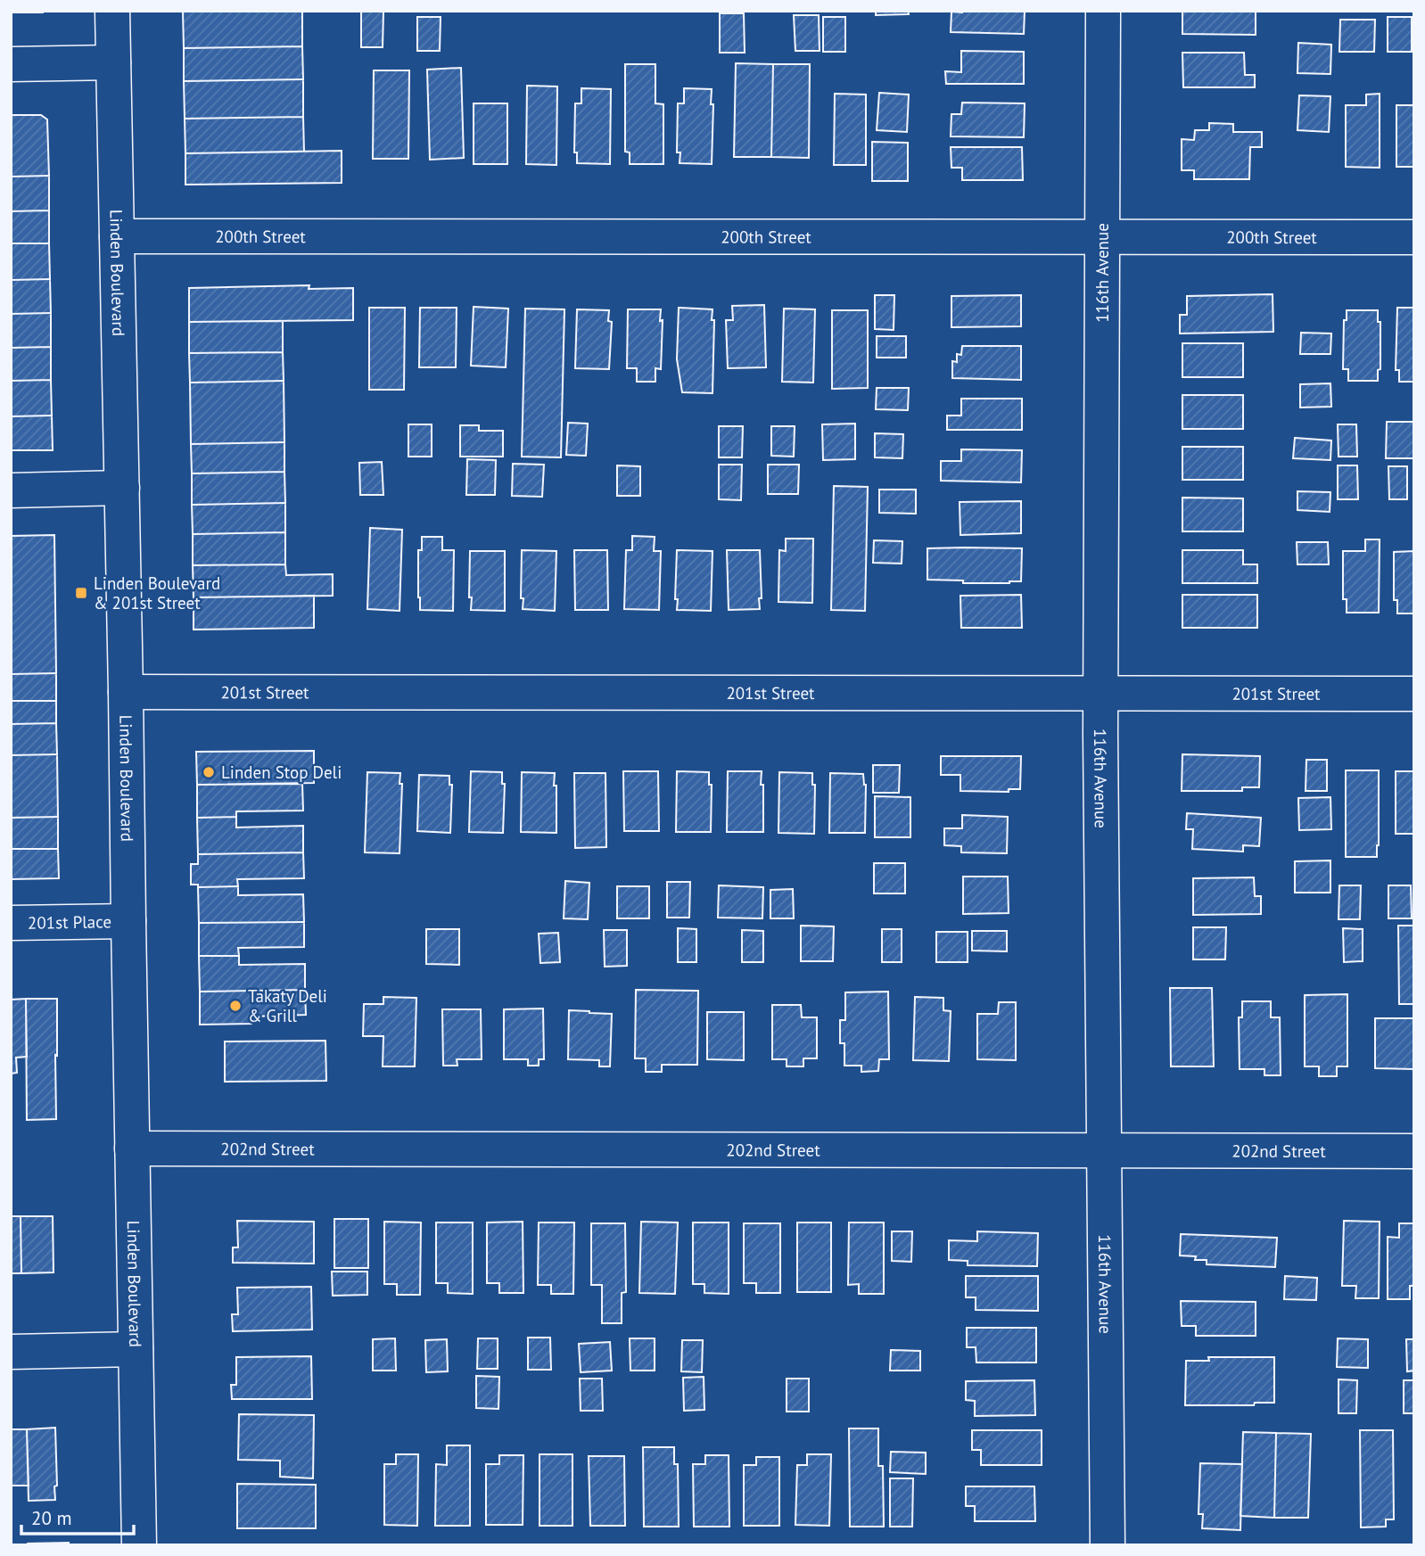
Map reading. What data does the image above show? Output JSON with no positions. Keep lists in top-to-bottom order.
{
  "streets": {
    "street": [
      "200th Street",
      "Linden Boulevard",
      "116th Avenue",
      "201st Street",
      "201st Place",
      "202nd Street"
    ]
  },
  "crossings": [
    ["200th Street", "Linden Boulevard"],
    ["200th Street", "116th Avenue"],
    ["Linden Boulevard", "201st Street"],
    ["Linden Boulevard", "201st Place"],
    ["Linden Boulevard", "202nd Street"],
    ["116th Avenue", "201st Street"],
    ["116th Avenue", "202nd Street"]
  ],
  "places": {
    "transit": ["Linden Boulevard & 201st Street"],
    "other": ["Linden Stop Deli", "Takaty Deli & Grill"]
  },
  "scale_bar": "20 m"
}
